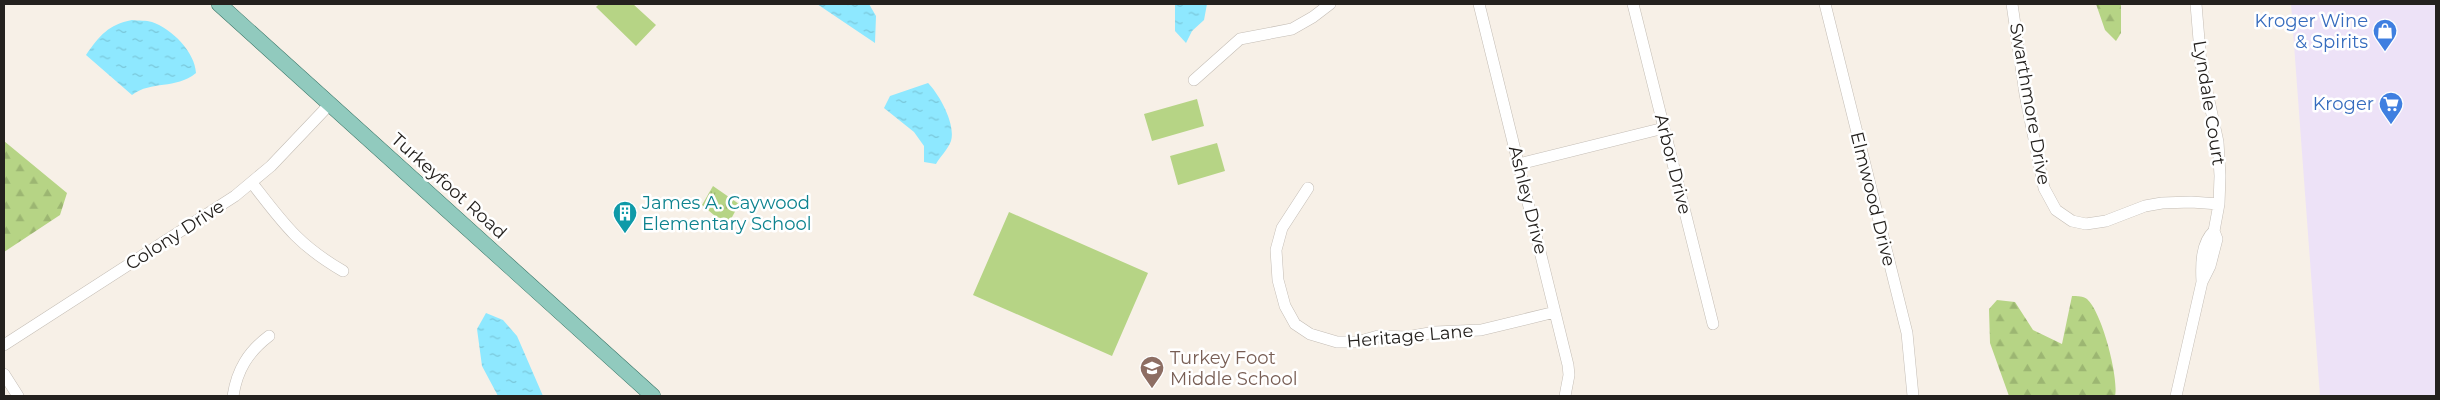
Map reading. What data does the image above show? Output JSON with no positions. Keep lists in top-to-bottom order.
{
  "streets": {
    "main road": ["Turkeyfoot Road"],
    "street": [
      "Lyndale Court",
      "Swarthmore Drive",
      "Arbor Drive",
      "Elmwood Drive",
      "Ashley Drive",
      "Colony Drive",
      "Heritage Lane"
    ]
  },
  "crossings": [
    ["Lyndale Court", "Swarthmore Drive"],
    ["Turkeyfoot Road", "Colony Drive"],
    ["Ashley Drive", "Heritage Lane"]
  ],
  "places": {
    "shop": ["Kroger Wine & Spirits"],
    "supermarket": ["Kroger"],
    "building": ["James A. Caywood Elementary School"],
    "school or university": ["Turkey Foot Middle School"]
  }
}
